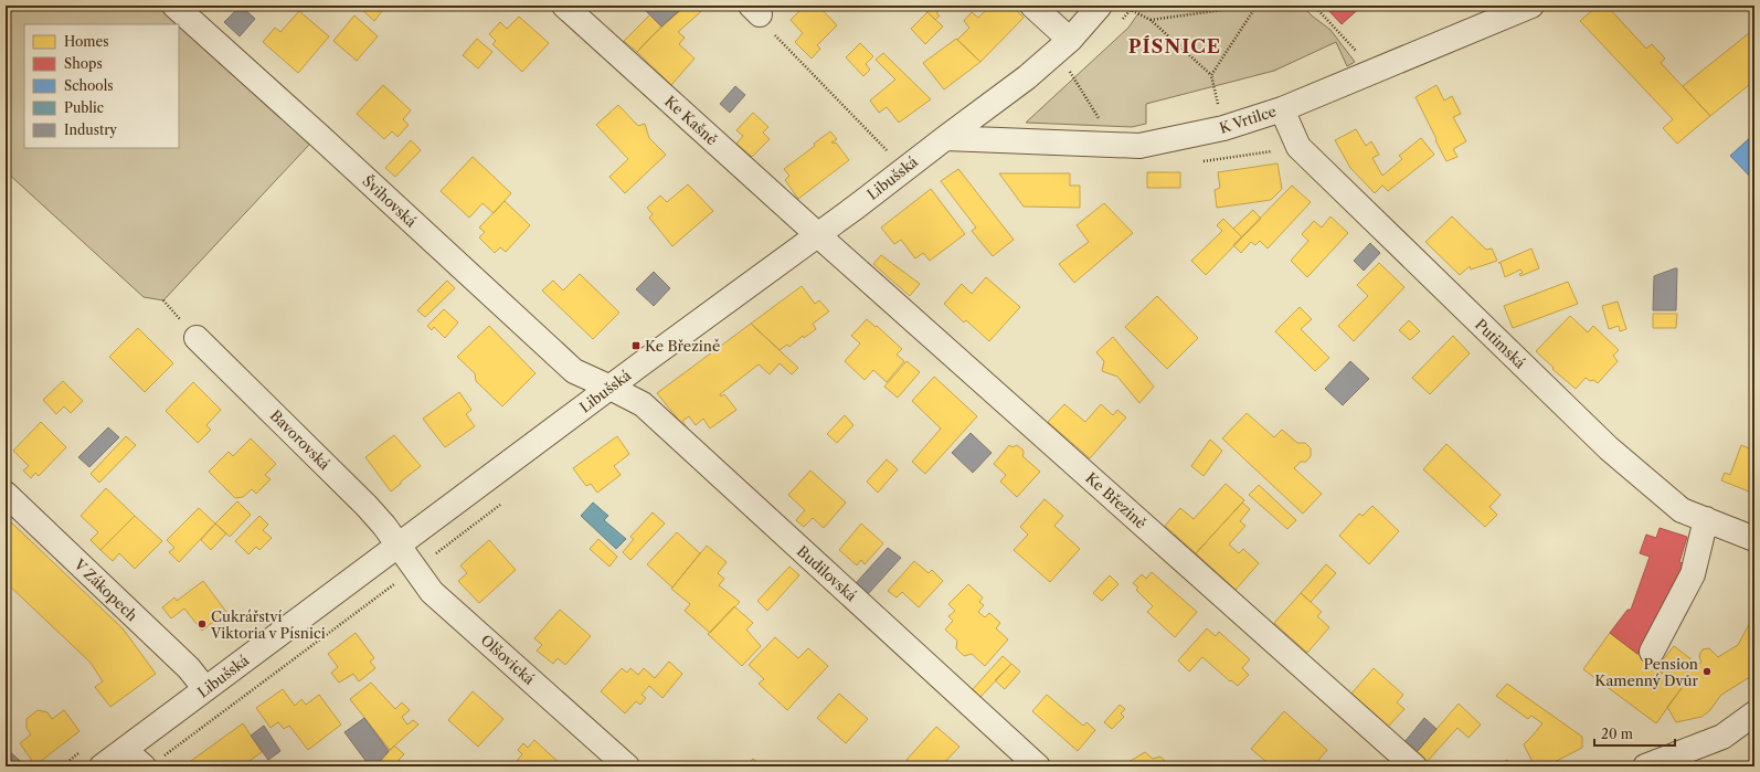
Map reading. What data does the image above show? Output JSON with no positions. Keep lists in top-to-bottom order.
{
  "streets": {
    "street": [
      "K Vrtilce",
      "Ke Kašně",
      "Libušská",
      "Švihovská",
      "Putimská",
      "Bavorovská",
      "Ke Březině",
      "Budilovská",
      "V Zákopech",
      "Olšovická"
    ]
  },
  "crossings": [
    ["K Vrtilce", "Libušská"],
    ["K Vrtilce", "Putimská"],
    ["Ke Kašně", "Libušská"],
    ["Ke Kašně", "Ke Březině"],
    ["Libušská", "Švihovská"],
    ["Libušská", "Bavorovská"],
    ["Libušská", "Ke Březině"],
    ["Libušská", "Budilovská"],
    ["Libušská", "V Zákopech"],
    ["Libušská", "Olšovická"],
    ["Švihovská", "Budilovská"],
    ["Bavorovská", "Olšovická"]
  ],
  "districts": ["PÍSNICE"],
  "places": {
    "transit": ["Ke Březině"],
    "other": ["Cukrářství Viktoria v Písnici", "Pension Kamenný Dvůr"]
  },
  "legend": [
    "Homes",
    "Shops",
    "Schools",
    "Public",
    "Industry"
  ],
  "scale_bar": "20 m"
}
